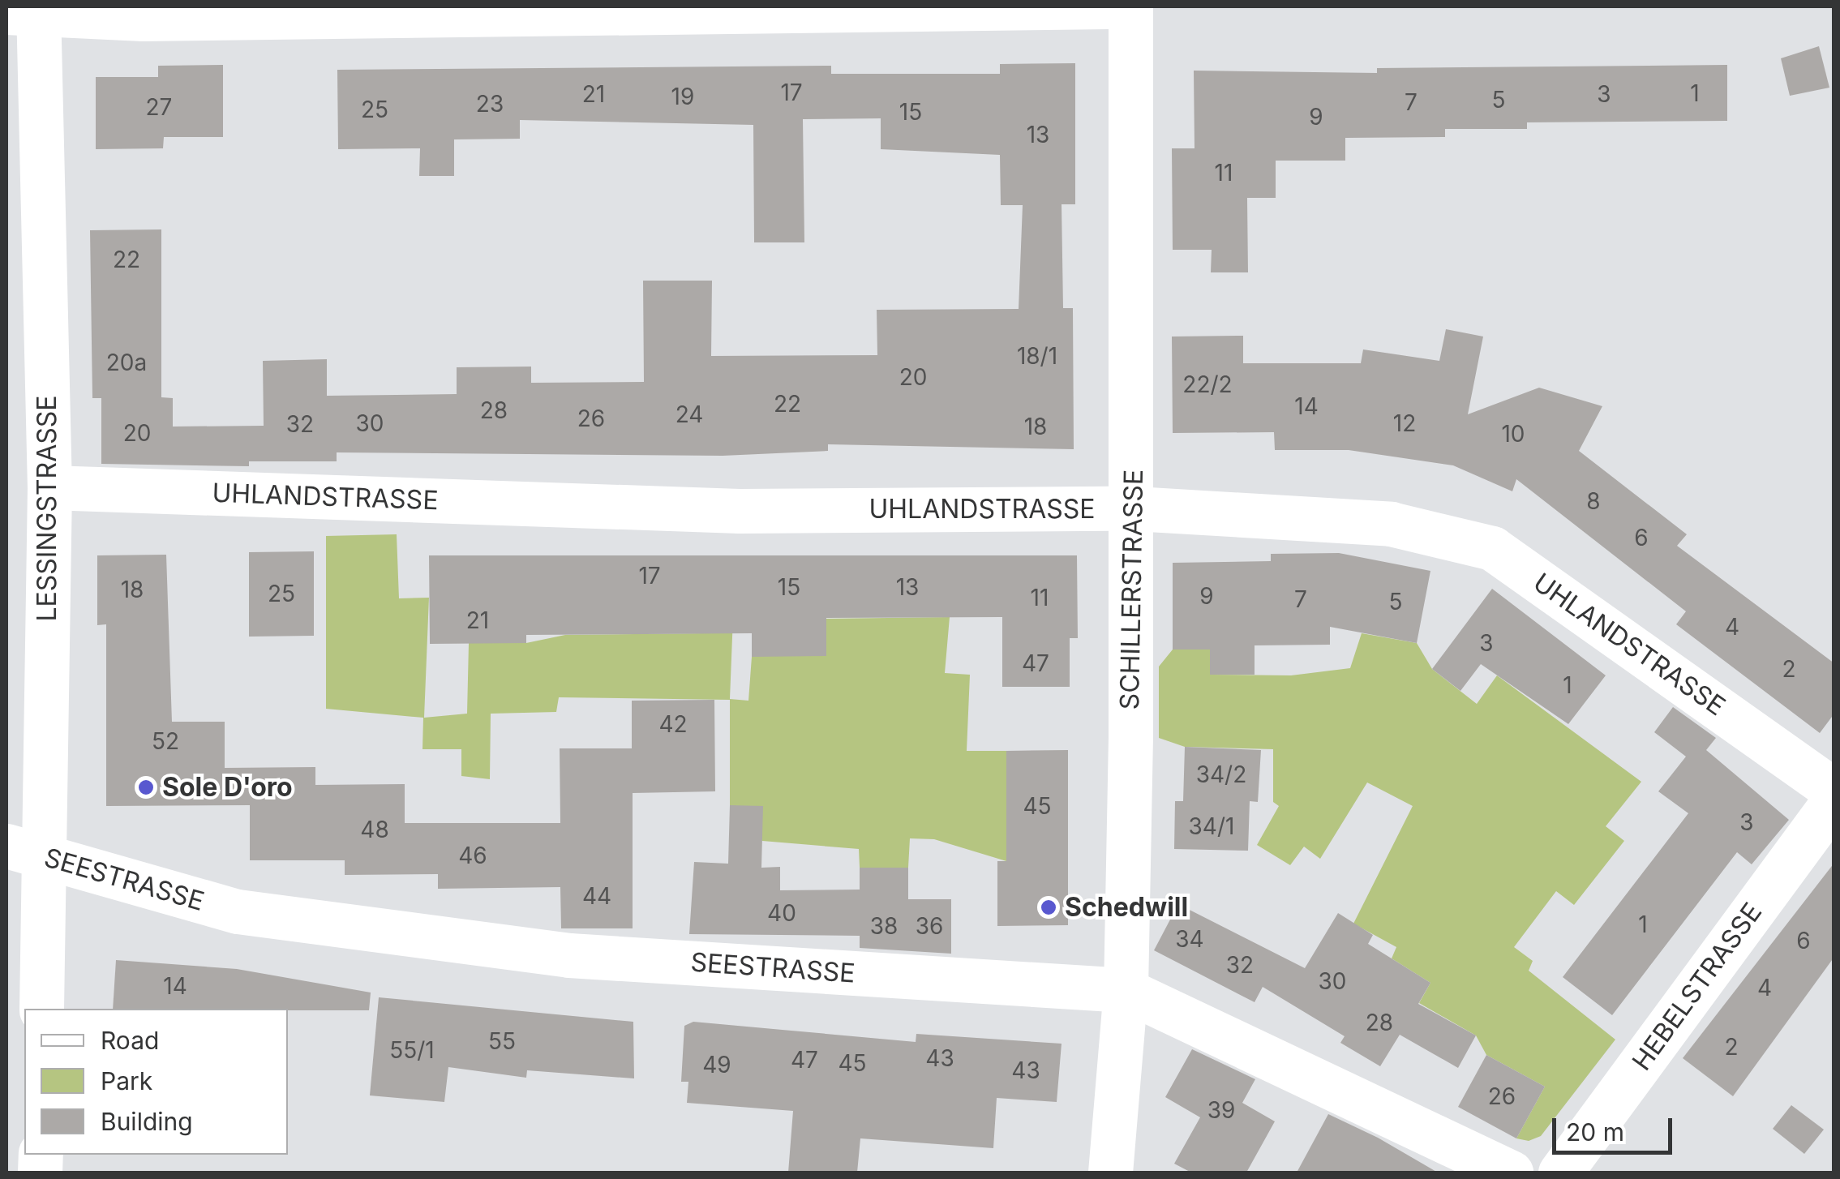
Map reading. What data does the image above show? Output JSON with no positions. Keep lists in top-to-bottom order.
{
  "streets": {
    "street": [
      "UHLANDSTRASSE",
      "LESSINGSTRASSE",
      "SCHILLERSTRASSE",
      "SEESTRASSE",
      "HEBELSTRASSE"
    ]
  },
  "crossings": [
    ["UHLANDSTRASSE", "LESSINGSTRASSE"],
    ["UHLANDSTRASSE", "SCHILLERSTRASSE"],
    ["LESSINGSTRASSE", "SEESTRASSE"],
    ["SCHILLERSTRASSE", "SEESTRASSE"]
  ],
  "places": ["Sole D'oro", "Schedwill"],
  "house_numbers": [
    "17",
    "1",
    "21",
    "3",
    "19",
    "5",
    "7",
    "23",
    "27",
    "25",
    "15",
    "9",
    "13",
    "11",
    "22",
    "18/1",
    "20a",
    "20",
    "22/2",
    "22",
    "14",
    "28",
    "24",
    "26",
    "30",
    "12",
    "32",
    "18",
    "20",
    "10",
    "8",
    "6",
    "17",
    "15",
    "13",
    "18",
    "25",
    "9",
    "11",
    "7",
    "5",
    "21",
    "4",
    "3",
    "47",
    "2",
    "1",
    "42",
    "52",
    "34/2",
    "45",
    "3",
    "34/1",
    "48",
    "46",
    "44",
    "40",
    "1",
    "38",
    "36",
    "34",
    "6",
    "32",
    "30",
    "14",
    "4",
    "28",
    "55",
    "2",
    "55/1",
    "43",
    "47",
    "45",
    "49",
    "43",
    "26",
    "39"
  ],
  "legend": ["Road", "Park", "Building"],
  "scale_bar": "20 m"
}
